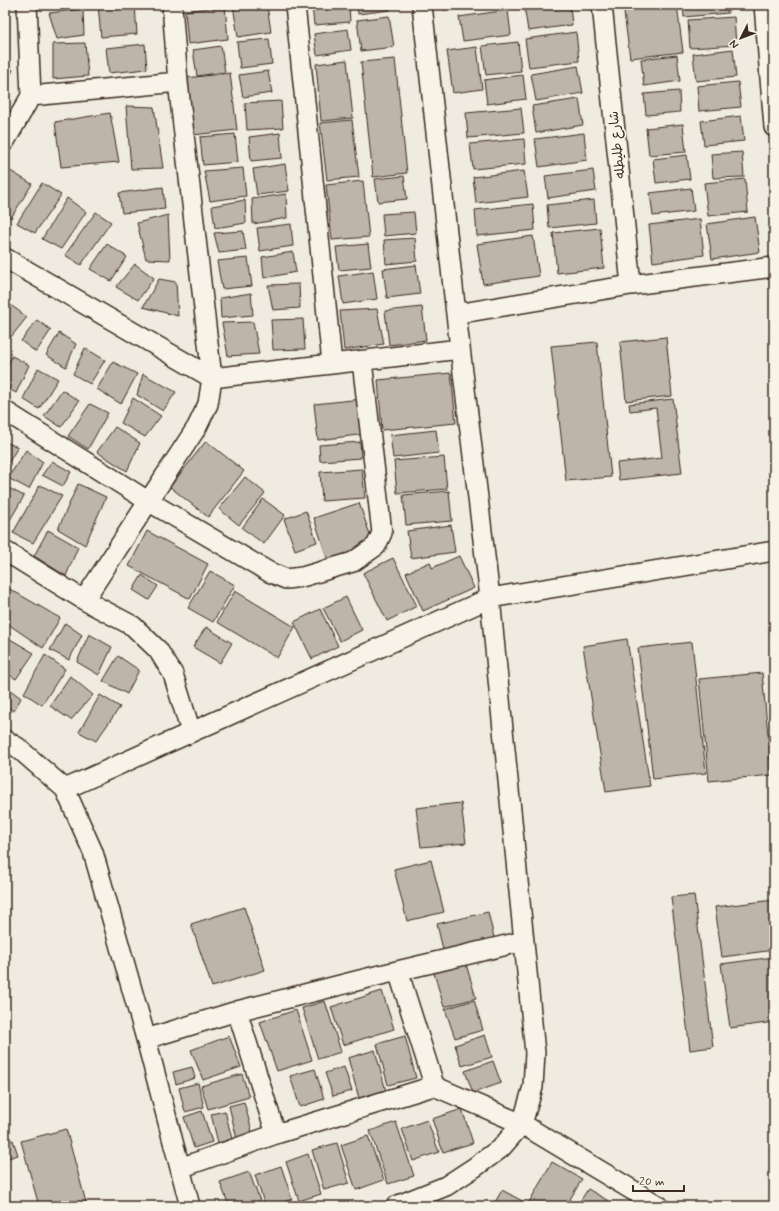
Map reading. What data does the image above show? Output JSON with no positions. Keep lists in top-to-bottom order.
{
  "streets": {
    "street": ["شارع طليطله"]
  },
  "scale_bar": "20 m",
  "north": "bottom left"
}
